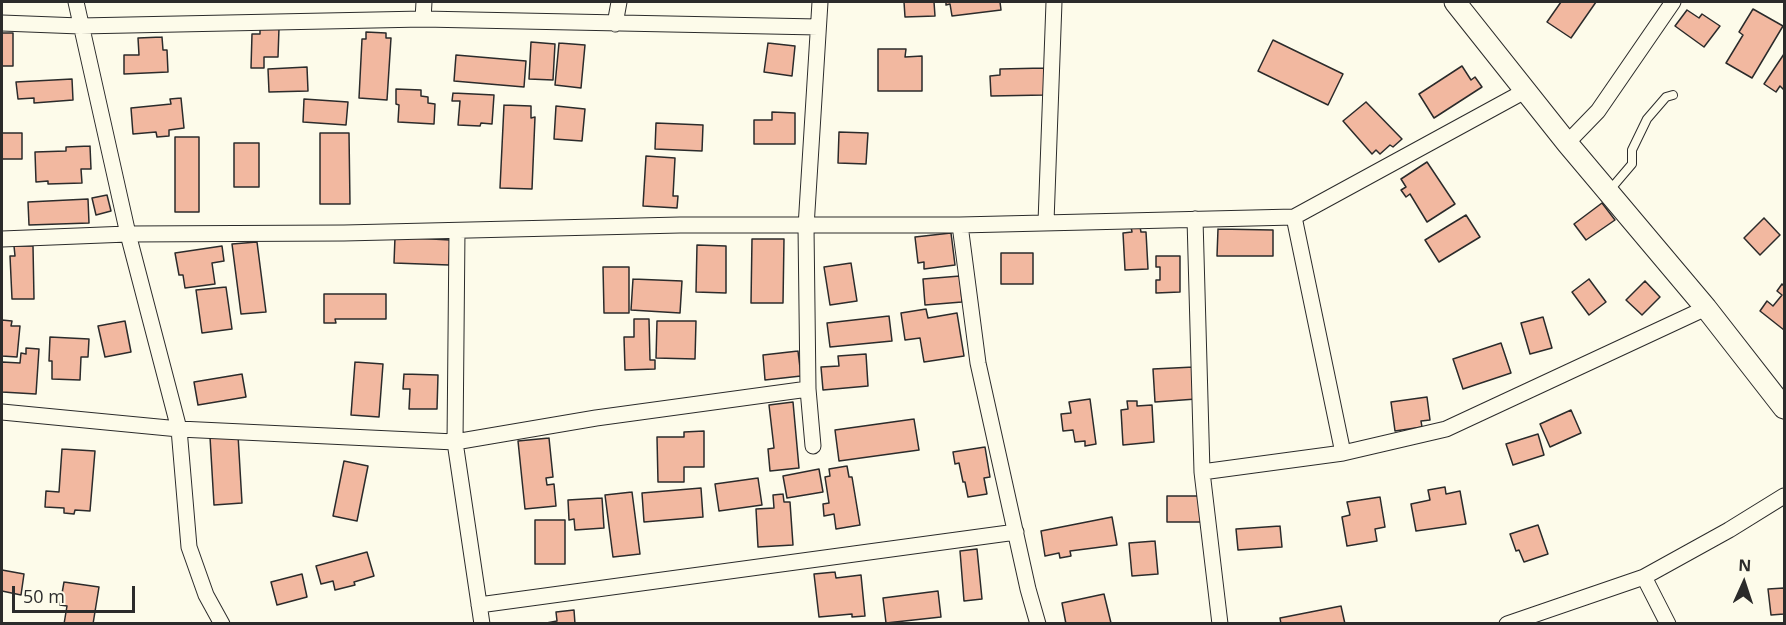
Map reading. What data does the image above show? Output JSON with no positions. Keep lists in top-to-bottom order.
{
  "scale_bar": "50 m",
  "north": "top"
}
